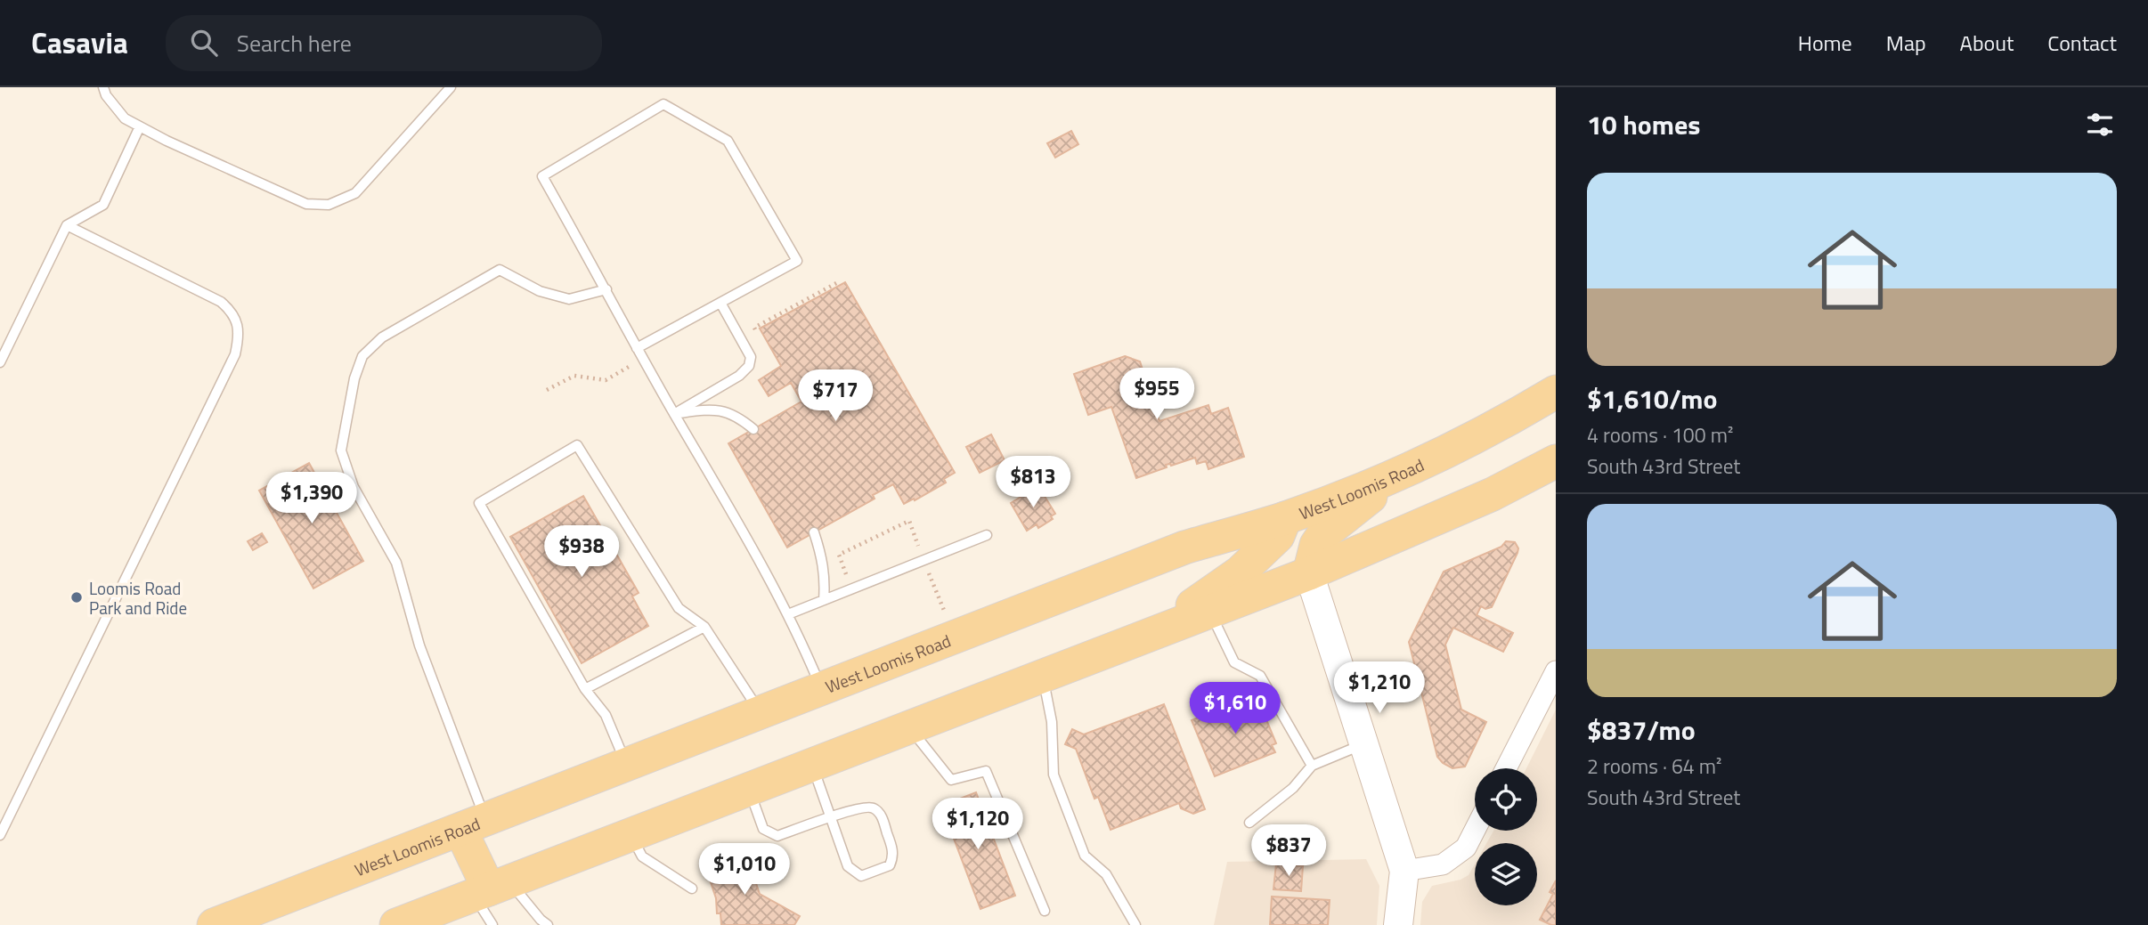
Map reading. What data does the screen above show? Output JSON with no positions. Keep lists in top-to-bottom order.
{
  "streets": {
    "main road": ["West Loomis Road"]
  },
  "places": ["Loomis Road Park and Ride"],
  "page": {
    "header": "Casavia",
    "search": "Search here",
    "nav": [
      "Home",
      "Map",
      "About",
      "Contact"
    ],
    "heading": "10 homes",
    "list": [
      {
        "name": "$1,610/mo",
        "note": "4 rooms · 100 m² · South 43rd Street"
      },
      {
        "name": "$837/mo",
        "note": "2 rooms · 64 m² · South 43rd Street"
      }
    ],
    "price": [
      "$955",
      "$717",
      "$813",
      "$1,390",
      "$938",
      "$1,210",
      "$1,610",
      "$1,120",
      "$837",
      "$1,010"
    ]
  }
}
